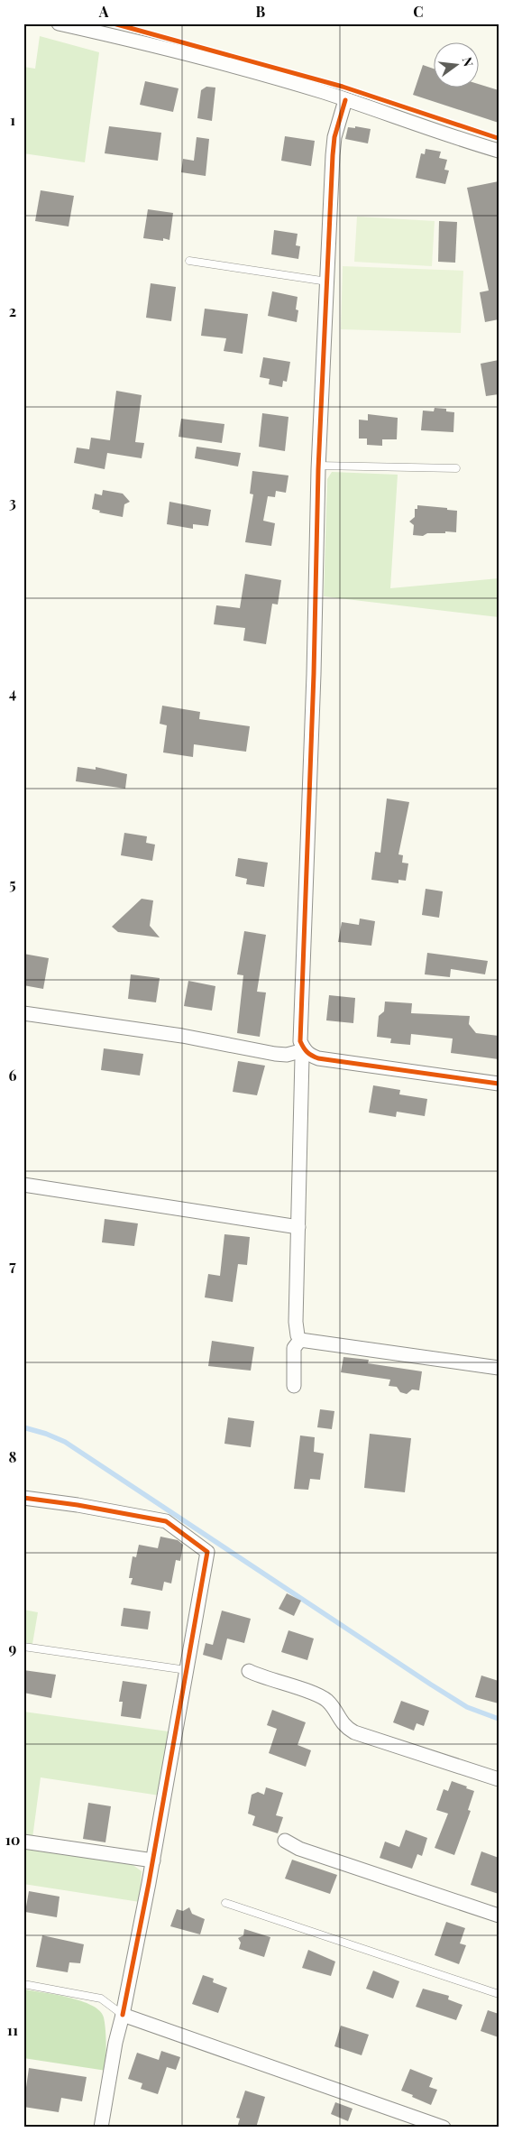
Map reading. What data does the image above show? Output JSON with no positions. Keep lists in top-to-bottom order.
{
  "north": "right",
  "grid": {
    "columns": ["A", "B", "C"],
    "rows": [
      "1",
      "2",
      "3",
      "4",
      "5",
      "6",
      "7",
      "8",
      "9",
      "10",
      "11"
    ]
  }
}
